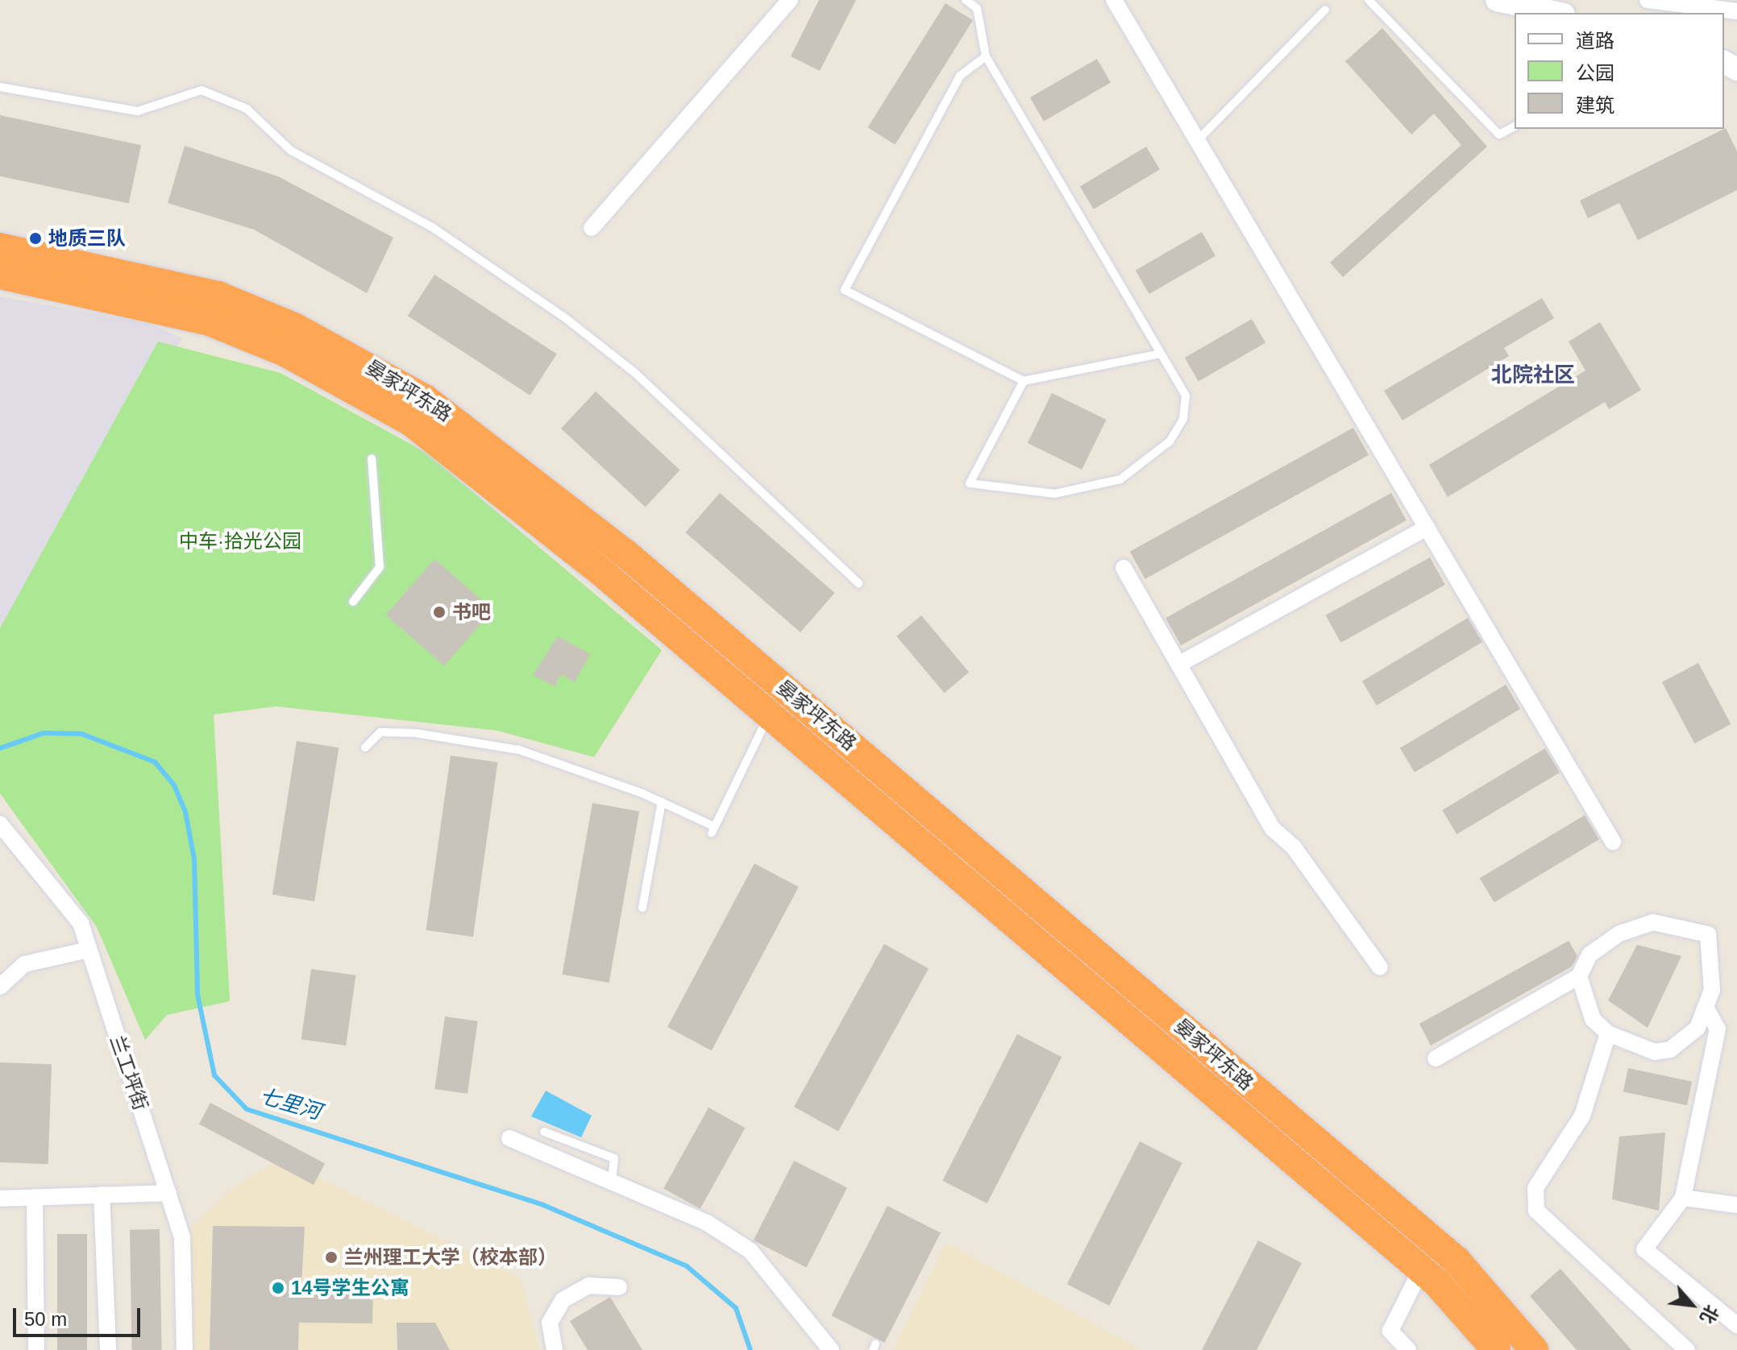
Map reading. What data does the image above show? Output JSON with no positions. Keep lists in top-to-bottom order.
{
  "streets": {
    "highway": ["晏家坪东路"],
    "street": ["兰工坪街"]
  },
  "districts": ["北院社区"],
  "water": ["七里河"],
  "parks": ["中车·拾光公园"],
  "places": [
    "地质三队",
    "书吧",
    "兰州理工大学（校本部）",
    "14号学生公寓"
  ],
  "legend": ["道路", "公园", "建筑"],
  "scale_bar": "50 m",
  "north": "bottom right"
}
